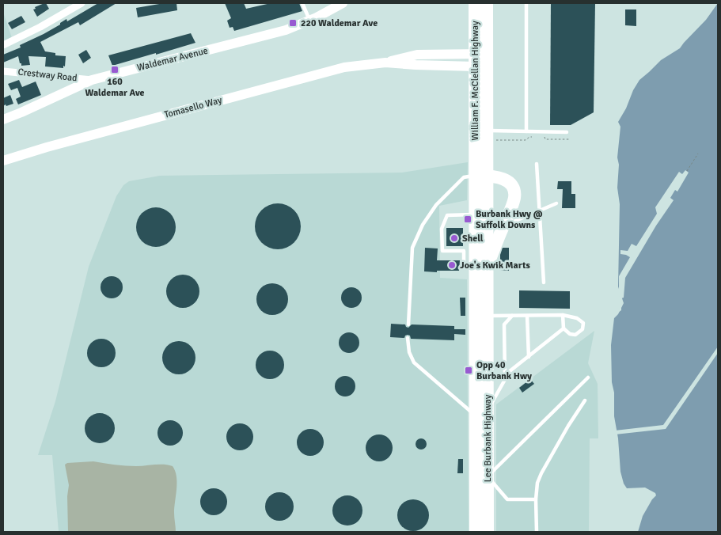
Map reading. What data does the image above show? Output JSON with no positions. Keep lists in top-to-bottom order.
{
  "streets": {
    "highway": ["William F. McClellan Highway", "Lee Burbank Highway"],
    "street": ["Waldemar Avenue", "Crestway Road", "Tomasello Way"]
  },
  "crossings": [
    ["Waldemar Avenue", "Crestway Road"],
    ["William F. McClellan Highway", "Tomasello Way"],
    ["William F. McClellan Highway", "Lee Burbank Highway"]
  ],
  "places": {
    "transit": [
      "220 Waldemar Ave",
      "160 Waldemar Ave",
      "Burbank Hwy @ Suffolk Downs",
      "Opp 40 Burbank Hwy"
    ],
    "other": ["Shell", "Joe's Kwik Marts"]
  }
}
